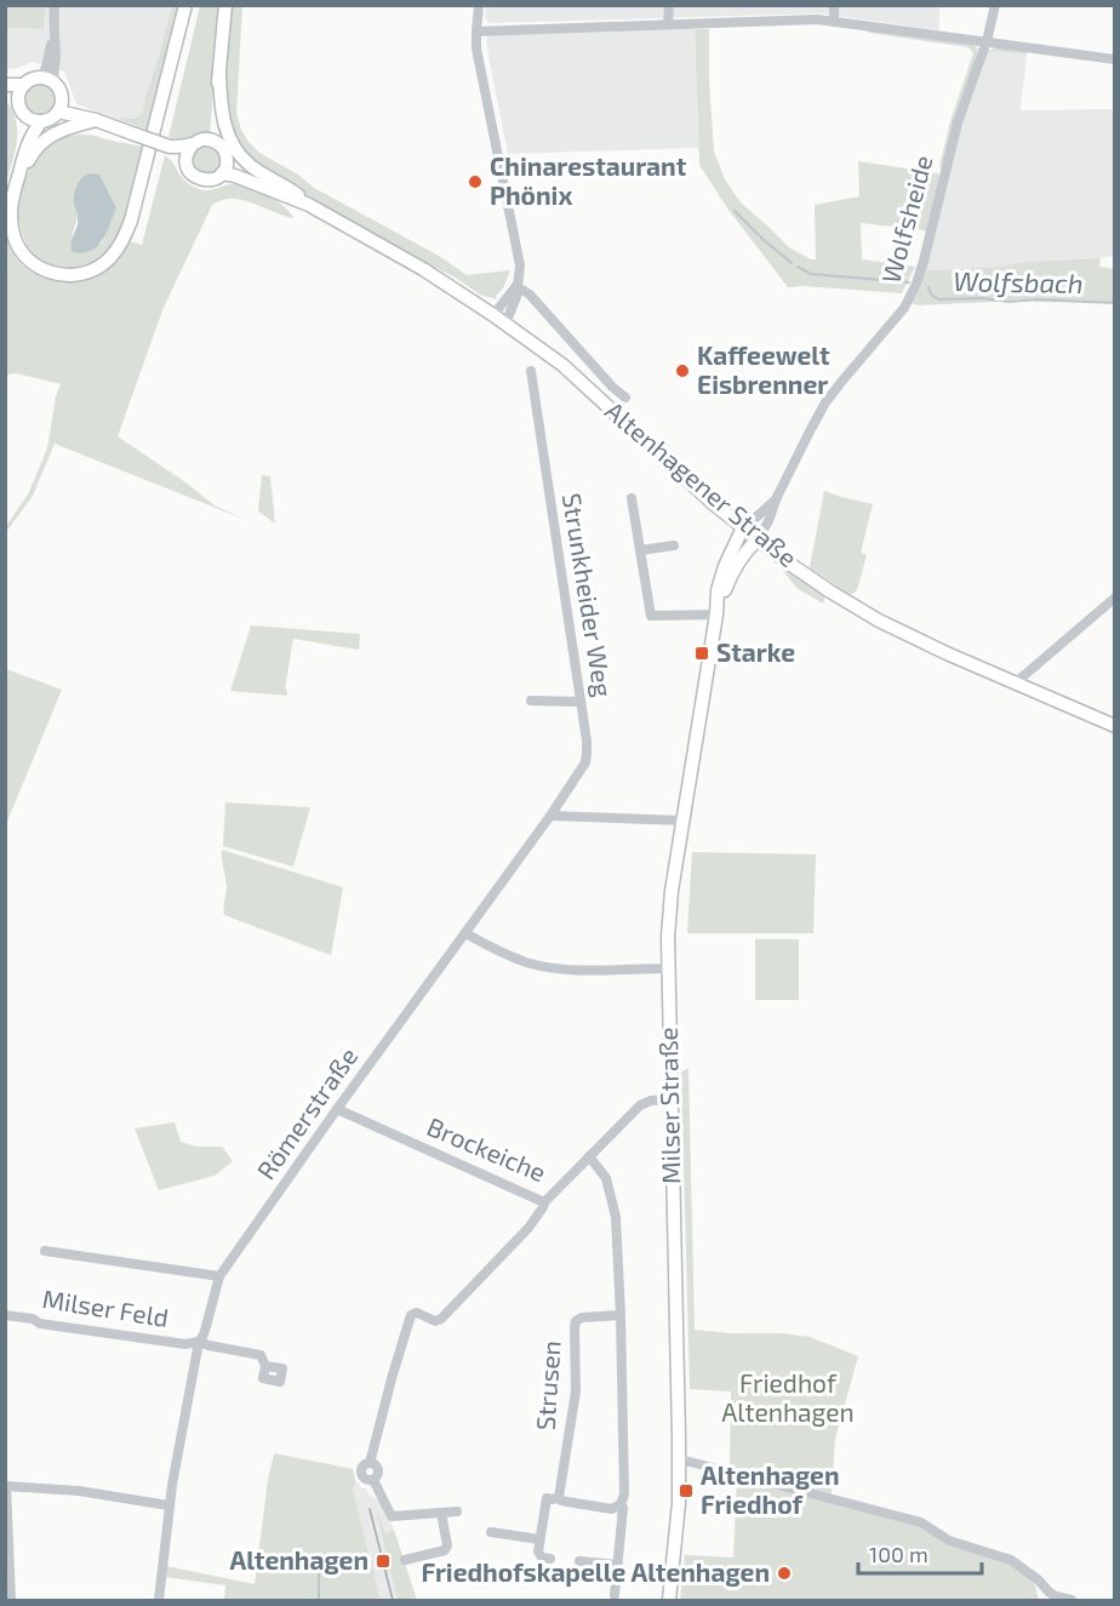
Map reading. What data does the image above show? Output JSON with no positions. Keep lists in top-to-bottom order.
{
  "streets": {
    "main road": ["Altenhagener Straße", "Milser Straße"],
    "street": [
      "Wolfsheide",
      "Strunkheider Weg",
      "Römerstraße",
      "Brockeiche",
      "Milser Feld",
      "Strusen"
    ]
  },
  "crossings": [
    ["Wolfsheide", "Altenhagener Straße"],
    ["Wolfsheide", "Milser Straße"],
    ["Altenhagener Straße", "Milser Straße"],
    ["Strunkheider Weg", "Römerstraße"],
    ["Milser Straße", "Brockeiche"],
    ["Römerstraße", "Brockeiche"],
    ["Römerstraße", "Milser Feld"]
  ],
  "water": ["Wolfsbach"],
  "parks": ["Friedhof Altenhagen"],
  "places": {
    "other": ["Chinarestaurant Phönix", "Kaffeewelt Eisbrenner", "Friedhofskapelle Altenhagen"],
    "transit": ["Starke", "Altenhagen Friedhof", "Altenhagen"]
  },
  "scale_bar": "100 m"
}
